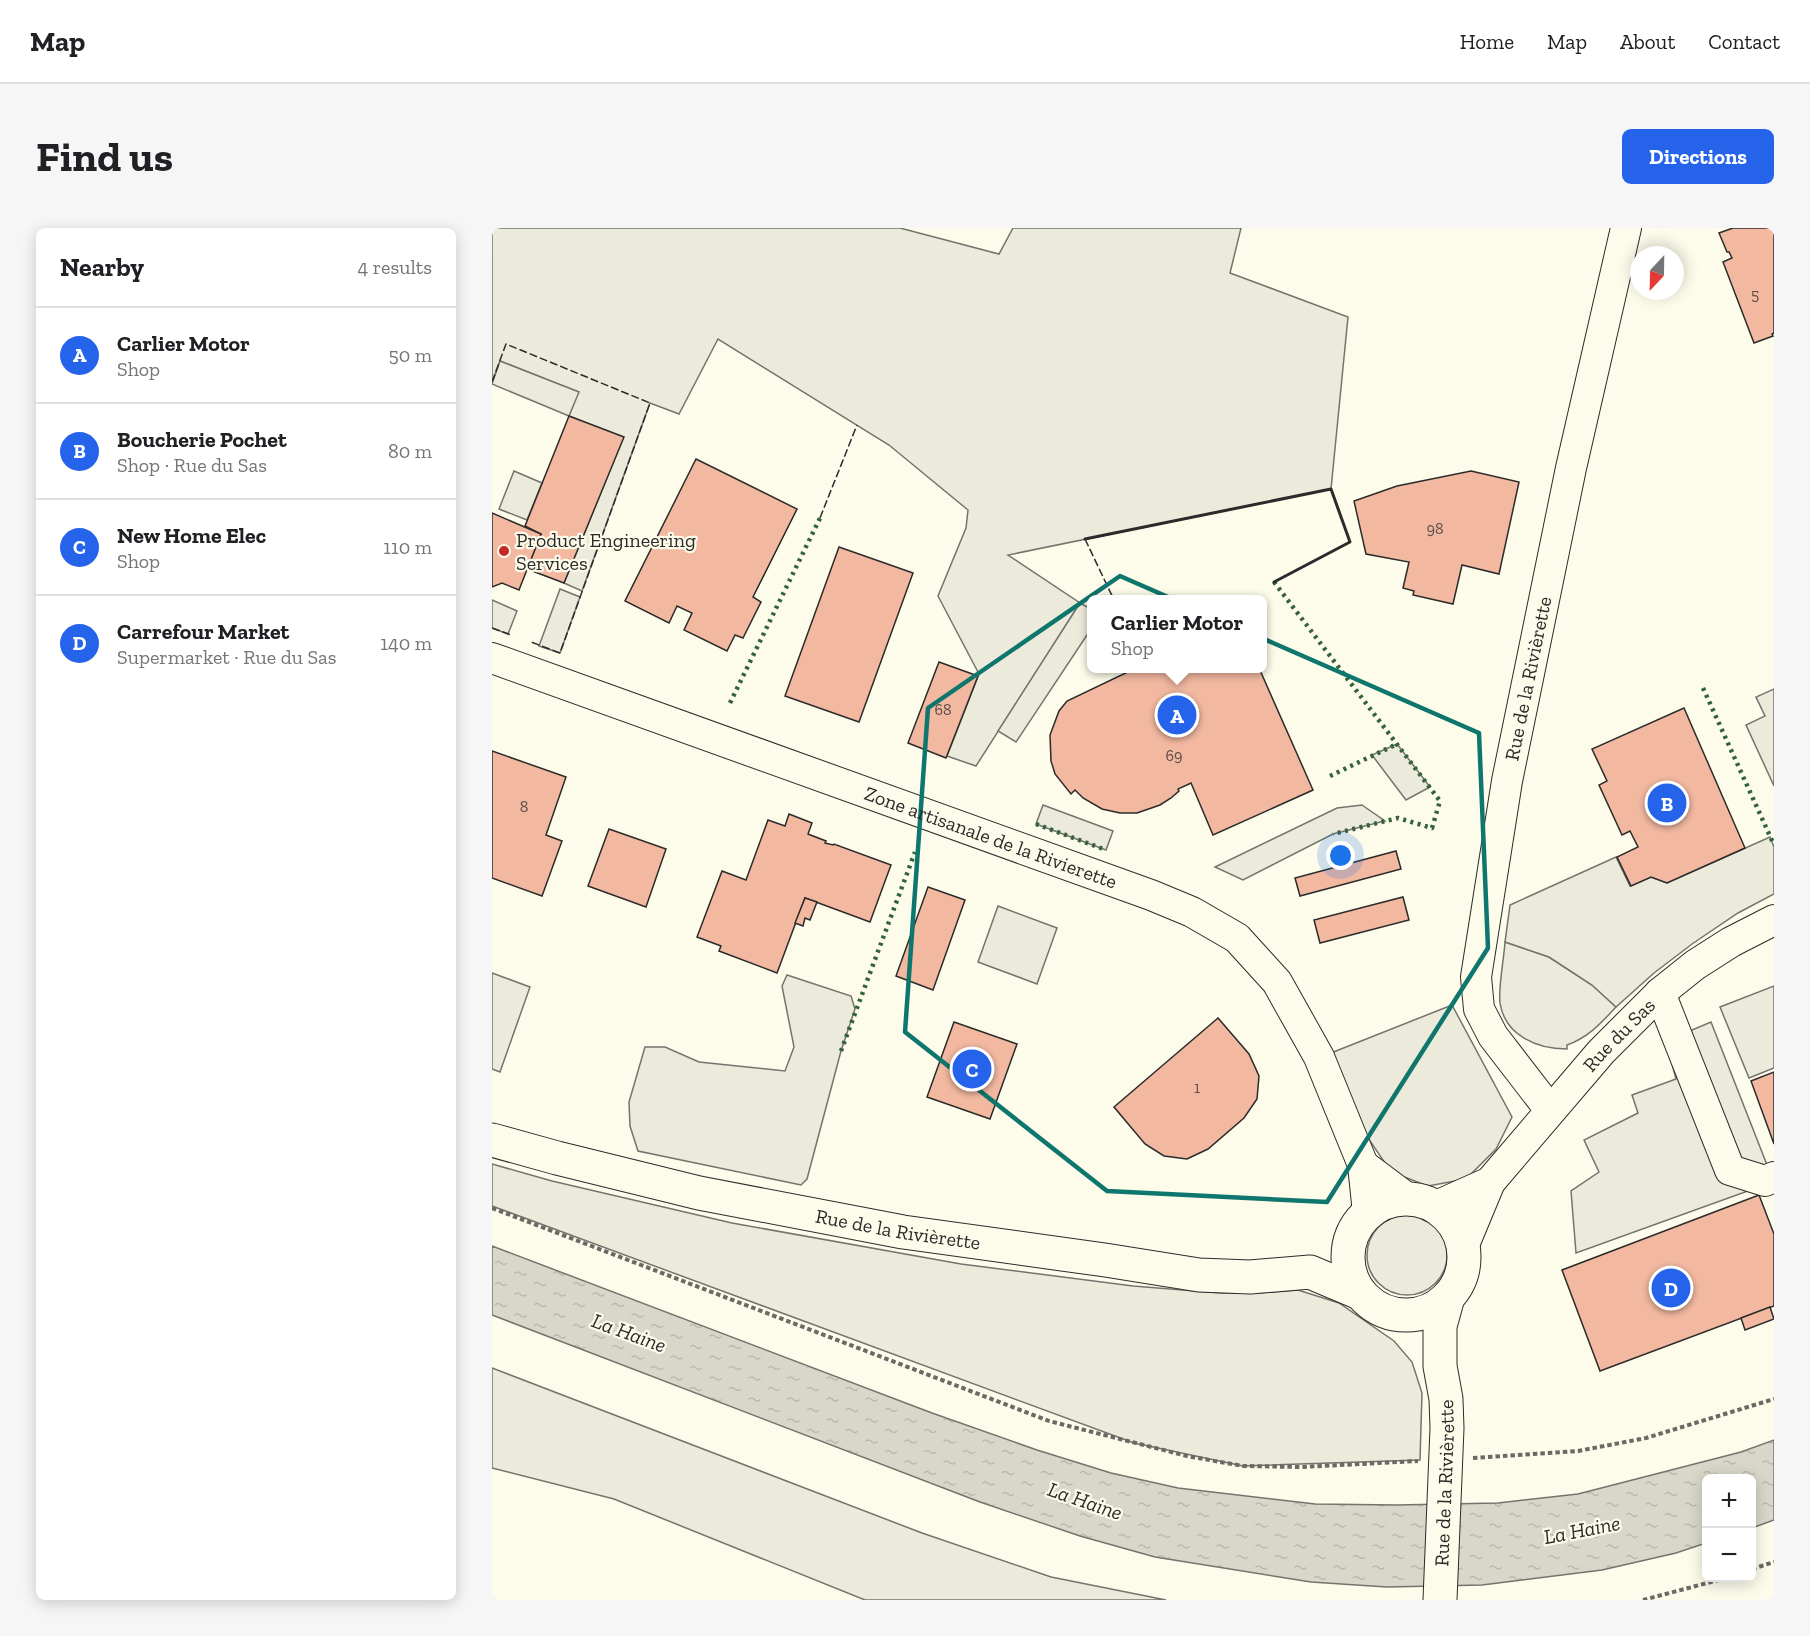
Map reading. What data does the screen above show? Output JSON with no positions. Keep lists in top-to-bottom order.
{
  "streets": {
    "main road": ["Rue de la Rivièrette"],
    "street": ["Zone artisanale de la Rivierette", "Rue du Sas"]
  },
  "crossings": [
    ["Rue de la Rivièrette", "Zone artisanale de la Rivierette"],
    ["Rue de la Rivièrette", "Rue du Sas"],
    ["Zone artisanale de la Rivierette", "Rue du Sas"]
  ],
  "water": ["La Haine"],
  "places": ["Product Engineering Services"],
  "house_numbers": [
    "5",
    "98",
    "68",
    "69",
    "8",
    "1"
  ],
  "north": "bottom",
  "page": {
    "header": "Map",
    "nav": [
      "Home",
      "Map",
      "About",
      "Contact"
    ],
    "buttons": "Directions",
    "title": "Find us",
    "heading": ["Nearby", "4 results"],
    "list": [
      {
        "mark": "A",
        "name": "Carlier Motor",
        "note": "Shop",
        "value": "50 m"
      },
      {
        "mark": "B",
        "name": "Boucherie Pochet",
        "note": "Shop · Rue du Sas",
        "value": "80 m"
      },
      {
        "mark": "C",
        "name": "New Home Elec",
        "note": "Shop",
        "value": "110 m"
      },
      {
        "mark": "D",
        "name": "Carrefour Market",
        "note": "Supermarket · Rue du Sas",
        "value": "140 m"
      }
    ],
    "popup": ["Carlier Motor", "Shop"],
    "pins": [
      "A",
      "B",
      "C",
      "D"
    ],
    "map_buttons": ["+", "−"]
  }
}
